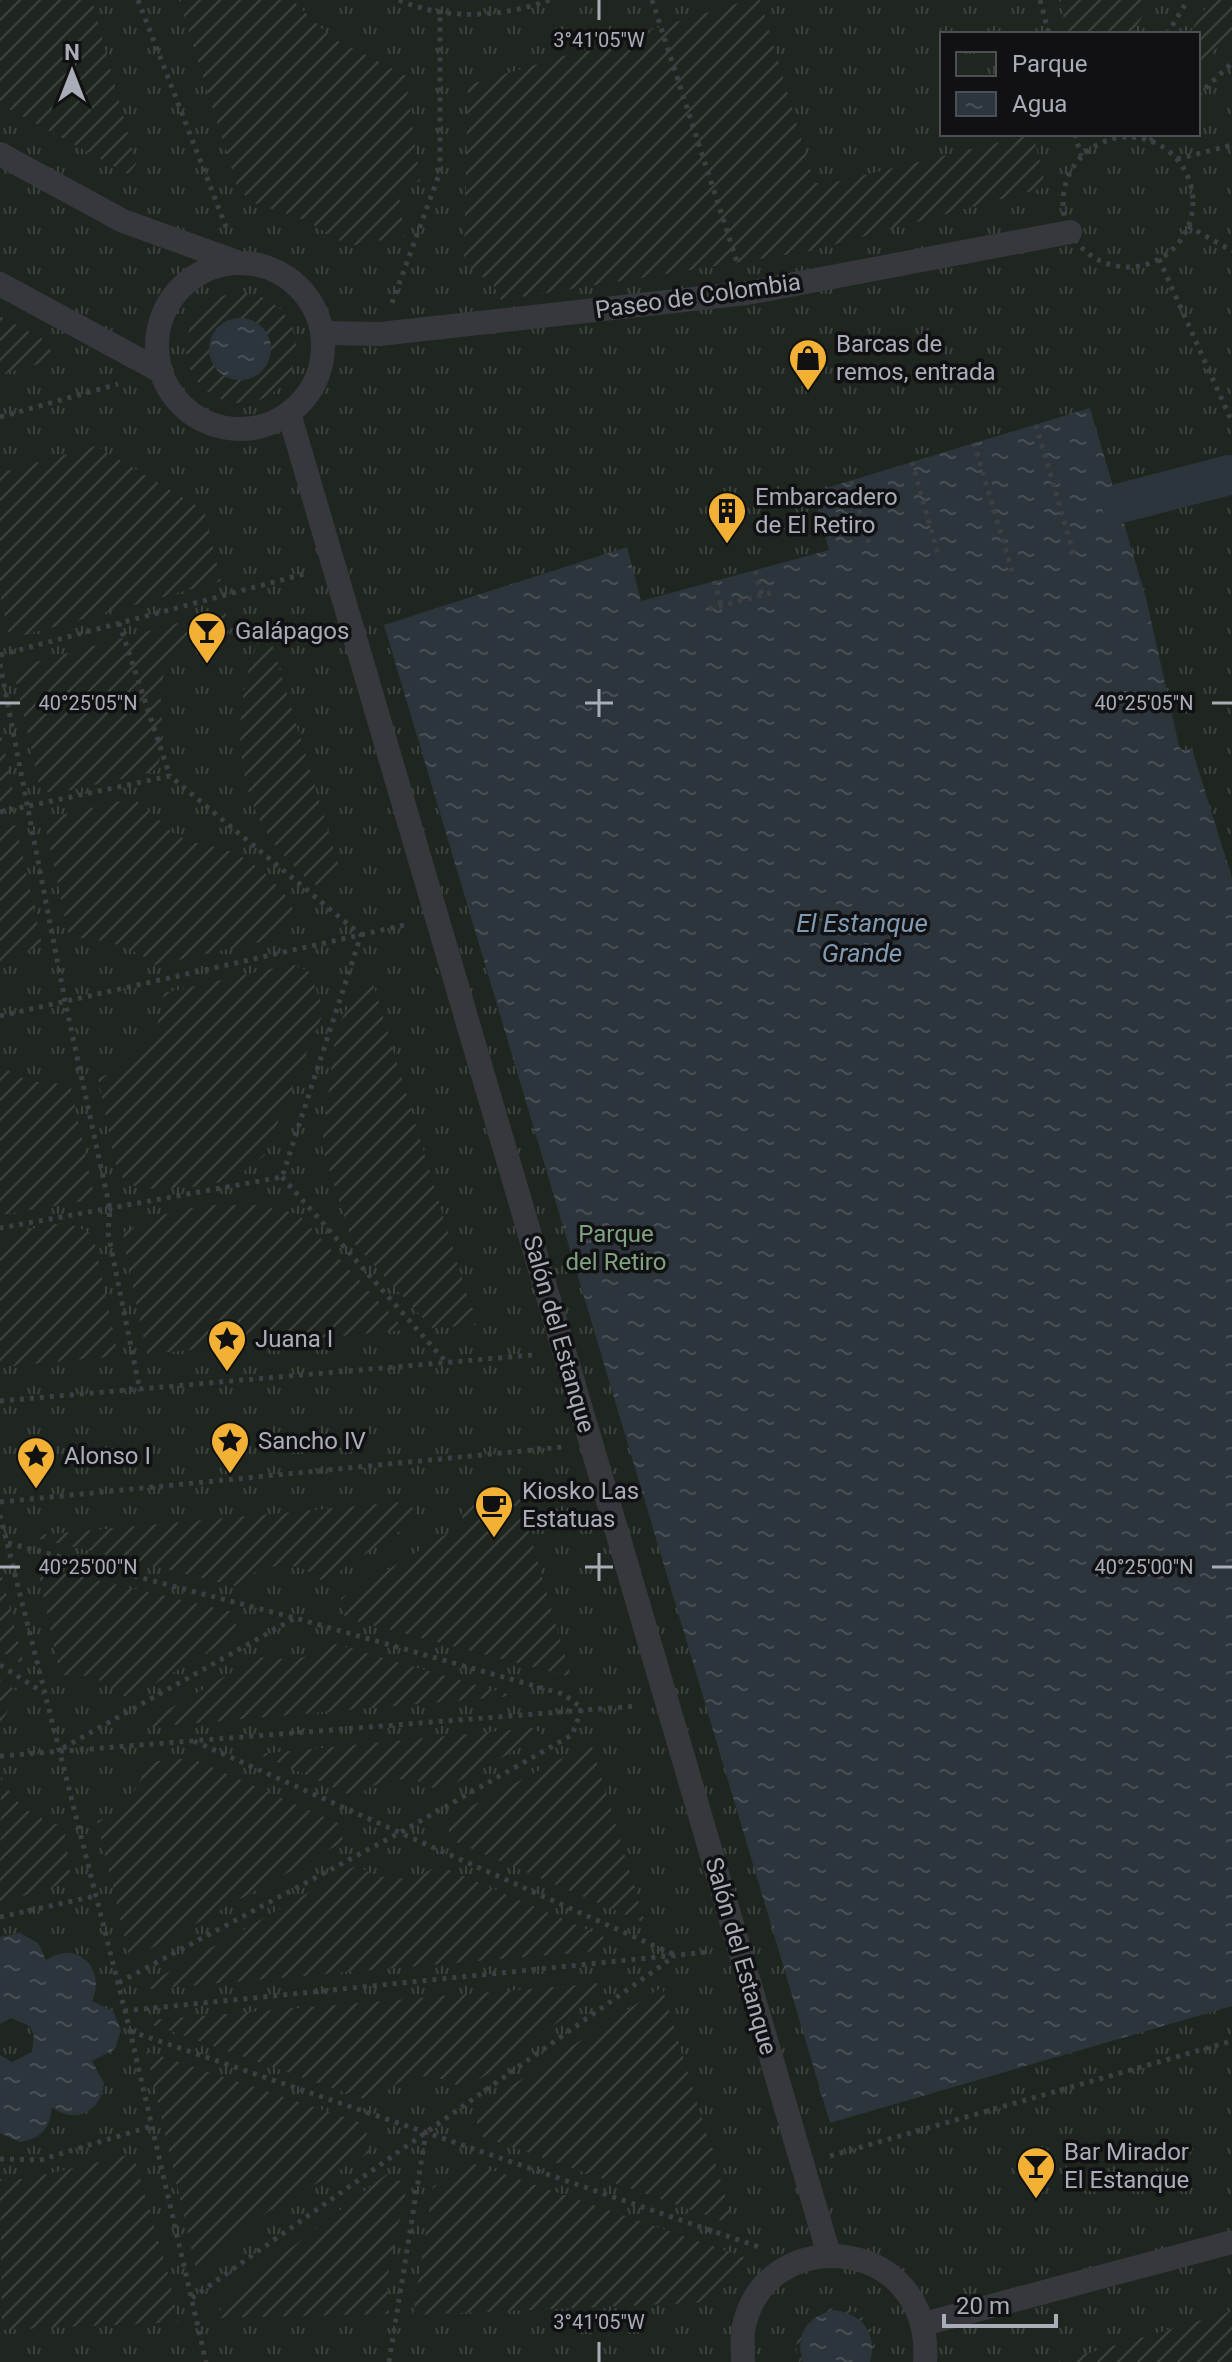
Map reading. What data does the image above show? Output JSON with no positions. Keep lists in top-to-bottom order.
{
  "streets": {
    "street": ["Paseo de Colombia", "Salón del Estanque"]
  },
  "crossings": [
    ["Paseo de Colombia", "Salón del Estanque"]
  ],
  "water": ["El Estanque Grande"],
  "parks": ["Parque del Retiro"],
  "places": {
    "shop": ["Barcas de remos, entrada"],
    "building": ["Embarcadero de El Retiro"],
    "bar": ["Galápagos", "Bar Mirador El Estanque"],
    "place": ["Juana I", "Sancho IV", "Alonso I"],
    "cafe": ["Kiosko Las Estatuas"]
  },
  "legend": ["Parque", "Agua"],
  "scale_bar": "20 m",
  "north": "top",
  "coordinates": ["3°41'05\"W", "40°25'05\"N", "40°25'00\"N"]
}
